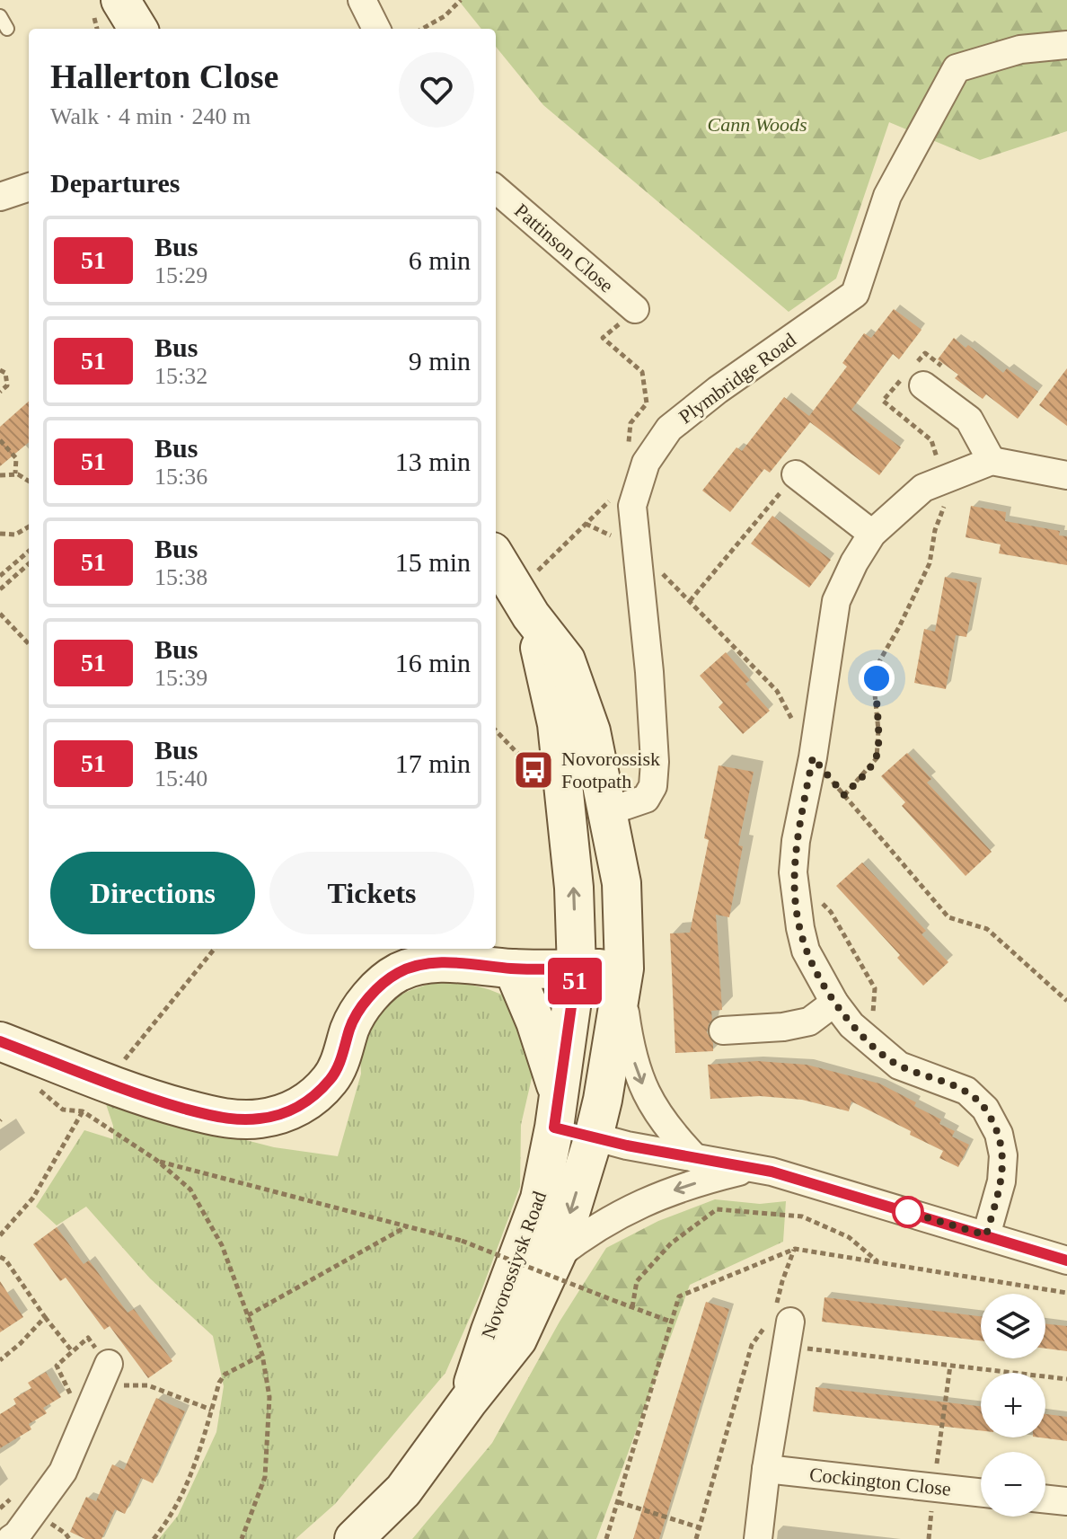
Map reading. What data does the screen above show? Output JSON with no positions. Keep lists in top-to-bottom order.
{
  "streets": {
    "main road": ["Novorossiysk Road"],
    "street": ["Pattinson Close", "Plymbridge Road", "Cockington Close"]
  },
  "crossings": [
    ["Plymbridge Road", "Novorossiysk Road"]
  ],
  "parks": ["Cann Woods"],
  "places": {
    "bus stop": ["Novorossisk Footpath"]
  },
  "lines": ["bus line 51"],
  "page": {
    "on_map": "51",
    "heading": [
      ["Hallerton Close", "Walk · 4 min · 240 m"],
      "Departures"
    ],
    "list": [
      {
        "mark": "51",
        "name": "Bus",
        "note": "15:29",
        "value": "6 min"
      },
      {
        "mark": "51",
        "name": "Bus",
        "note": "15:32",
        "value": "9 min"
      },
      {
        "mark": "51",
        "name": "Bus",
        "note": "15:36",
        "value": "13 min"
      },
      {
        "mark": "51",
        "name": "Bus",
        "note": "15:38",
        "value": "15 min"
      },
      {
        "mark": "51",
        "name": "Bus",
        "note": "15:39",
        "value": "16 min"
      },
      {
        "mark": "51",
        "name": "Bus",
        "note": "15:40",
        "value": "17 min"
      }
    ],
    "buttons": ["Directions", "Tickets"],
    "map_buttons": ["+", "−"]
  }
}
